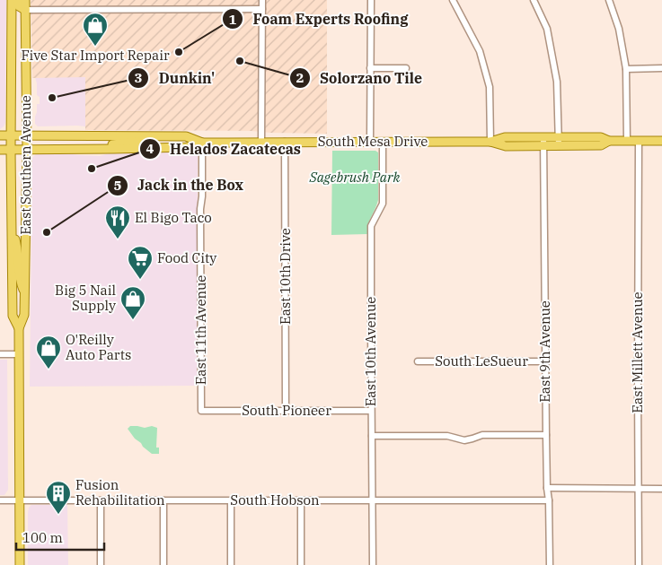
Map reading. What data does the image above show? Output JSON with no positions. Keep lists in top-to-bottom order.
{
  "streets": {
    "main road": ["South Mesa Drive", "East Southern Avenue"],
    "street": [
      "East 10th Drive",
      "East 11th Avenue",
      "East 10th Avenue",
      "East 9th Avenue",
      "East Millett Avenue",
      "South LeSueur",
      "South Pioneer",
      "South Hobson"
    ]
  },
  "crossings": [
    ["South Mesa Drive", "East Southern Avenue"],
    ["South Mesa Drive", "East 10th Drive"],
    ["South Mesa Drive", "East 11th Avenue"],
    ["South Mesa Drive", "East 10th Avenue"],
    ["South Mesa Drive", "East 9th Avenue"],
    ["South Mesa Drive", "East Millett Avenue"],
    ["East Southern Avenue", "South Hobson"],
    ["East 10th Drive", "South Pioneer"],
    ["East 11th Avenue", "South Pioneer"],
    ["East 10th Avenue", "South Pioneer"],
    ["East 10th Avenue", "South Hobson"],
    ["East 9th Avenue", "South LeSueur"],
    ["East 9th Avenue", "South Hobson"]
  ],
  "parks": ["Sagebrush Park"],
  "places": {
    "shop": ["Five Star Import Repair", "Big 5 Nail Supply", "O'Reilly Auto Parts"],
    "other": [
      "Foam Experts Roofing",
      "Solorzano Tile",
      "Dunkin'",
      "Helados Zacatecas",
      "Jack in the Box"
    ],
    "restaurant": ["El Bigo Taco"],
    "supermarket": ["Food City"],
    "building": ["Fusion Rehabilitation"]
  },
  "scale_bar": "100 m"
}
